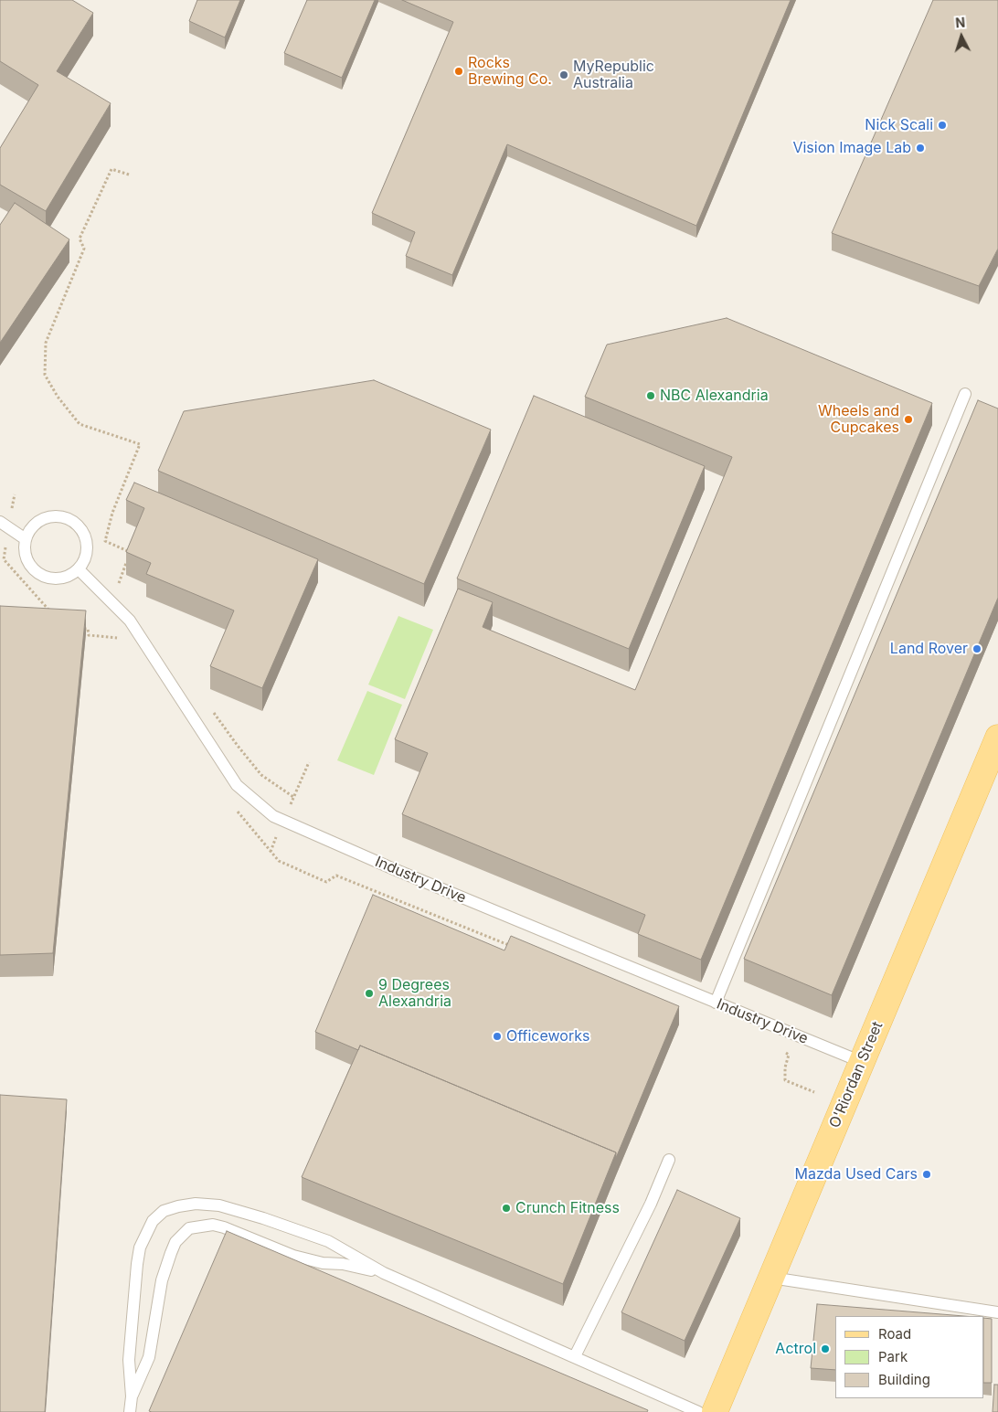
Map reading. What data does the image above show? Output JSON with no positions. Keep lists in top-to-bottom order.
{
  "streets": {
    "main road": ["O'Riordan Street"],
    "lane": ["Industry Drive"]
  },
  "crossings": [
    ["Industry Drive", "O'Riordan Street"]
  ],
  "places": [
    "Rocks Brewing Co.",
    "MyRepublic Australia",
    "Nick Scali",
    "Vision Image Lab",
    "NBC Alexandria",
    "Wheels and Cupcakes",
    "Land Rover",
    "9 Degrees Alexandria",
    "Officeworks",
    "Mazda Used Cars",
    "Crunch Fitness",
    "Actrol"
  ],
  "legend": ["Road", "Park", "Building"],
  "north": "top"
}
